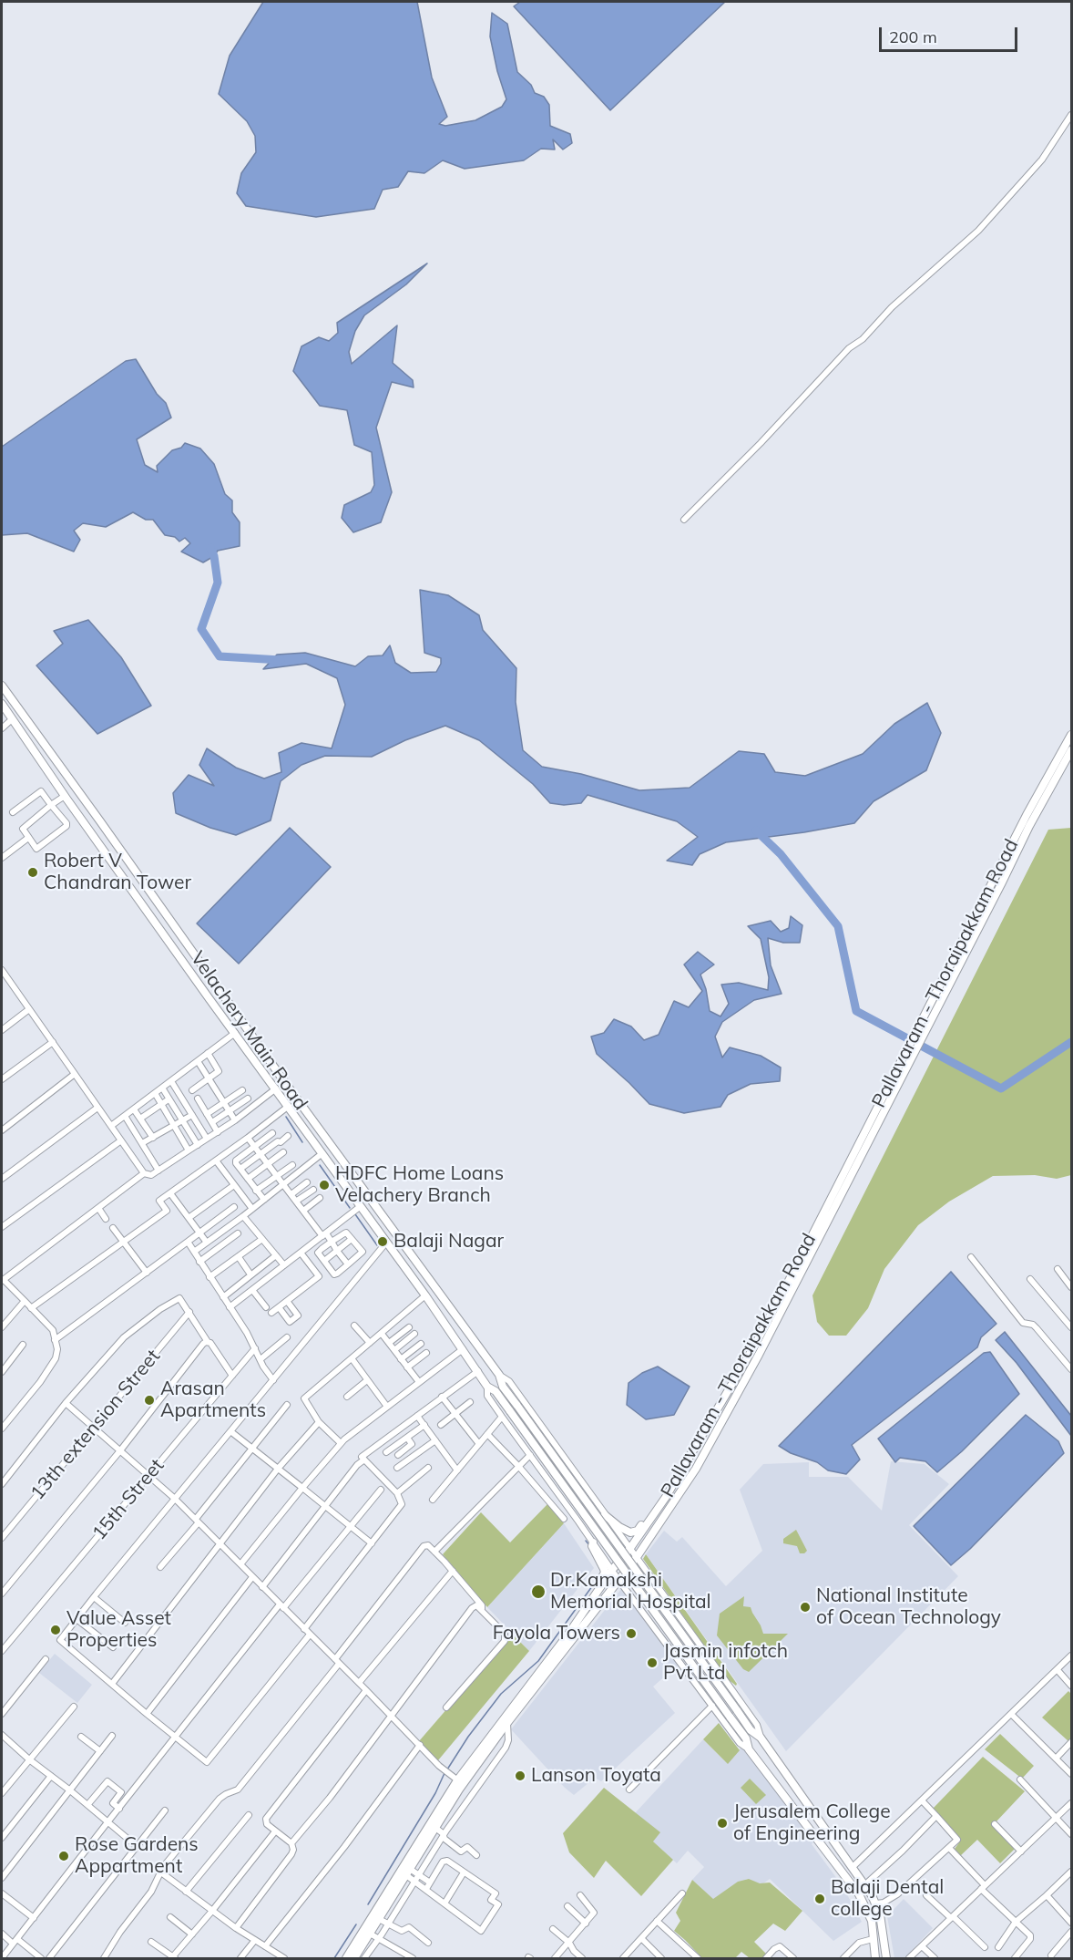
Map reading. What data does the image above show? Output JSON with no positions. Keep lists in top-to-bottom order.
{
  "streets": {
    "main road": ["Pallavaram - Thoraipakkam Road", "Velachery Main Road"],
    "street": ["13th extension Street", "15th Street"]
  },
  "places": [
    "Robert V Chandran Tower",
    "HDFC Home Loans Velachery Branch",
    "Balaji Nagar",
    "Arasan Apartments",
    "Dr.Kamakshi Memorial Hospital",
    "National Institute of Ocean Technology",
    "Value Asset Properties",
    "Fayola Towers",
    "Jasmin infotch Pvt Ltd",
    "Lanson Toyata",
    "Jerusalem College of Engineering",
    "Rose Gardens Appartment",
    "Balaji Dental college"
  ],
  "scale_bar": "200 m"
}
